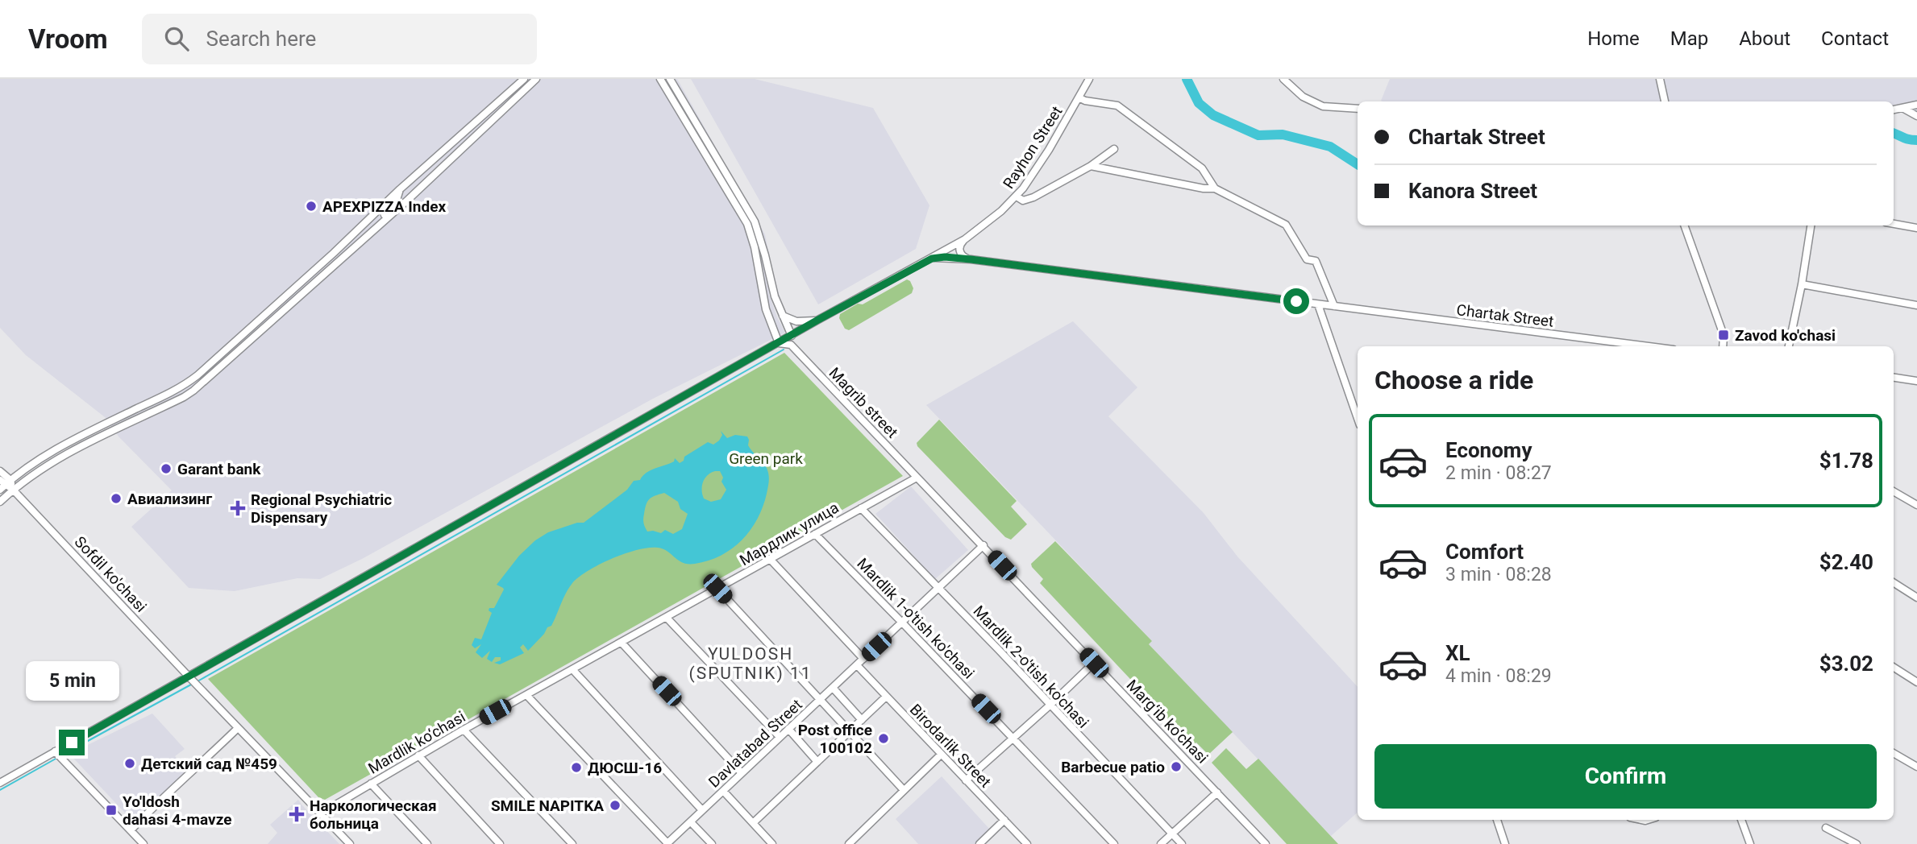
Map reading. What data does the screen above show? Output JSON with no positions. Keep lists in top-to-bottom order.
{
  "streets": {
    "street": [
      "Rayhon Street",
      "Chartak Street",
      "Magrib street",
      "Мардлик улица",
      "Sofdil ko'chasi",
      "Mardlik 1-o'tish ko'chasi",
      "Mardlik 2-o'tish ko'chasi",
      "Marg‘ib ko‘chasi",
      "Mardlik ko‘chasi",
      "Davlatabad Street",
      "Birodarlik Street"
    ]
  },
  "crossings": [
    ["Rayhon Street", "Chartak Street"],
    ["Rayhon Street", "Sofdil ko'chasi"],
    ["Magrib street", "Мардлик улица"],
    ["Magrib street", "Marg‘ib ko‘chasi"],
    ["Magrib street", "Davlatabad Street"],
    ["Мардлик улица", "Mardlik 1-o'tish ko'chasi"],
    ["Мардлик улица", "Mardlik 2-o'tish ko'chasi"],
    ["Мардлик улица", "Mardlik ko‘chasi"],
    ["Sofdil ko'chasi", "Mardlik ko‘chasi"],
    ["Mardlik 1-o'tish ko'chasi", "Davlatabad Street"],
    ["Mardlik 2-o'tish ko'chasi", "Davlatabad Street"],
    ["Marg‘ib ko‘chasi", "Davlatabad Street"],
    ["Davlatabad Street", "Birodarlik Street"]
  ],
  "districts": ["YULDOSH (SPUTNIK) 11"],
  "parks": ["Green park"],
  "places": {
    "other": [
      "APEXPIZZA Index",
      "Garant bank",
      "Авиализинг",
      "Post office 100102",
      "Детский сад №459",
      "Barbecue patio",
      "ДЮСШ-16",
      "SMILE NAPITKA"
    ],
    "transit": ["Zavod ko'chasi", "Yo'ldosh dahasi 4-mavze"],
    "health": ["Regional Psychiatric Dispensary", "Наркологическая больница"]
  },
  "page": {
    "header": "Vroom",
    "search": "Search here",
    "nav": [
      "Home",
      "Map",
      "About",
      "Contact"
    ],
    "banner": ["Chartak Street", "Kanora Street"],
    "heading": "Choose a ride",
    "list": [
      {
        "name": "Economy",
        "note": "2 min · 08:27",
        "value": "$1.78"
      },
      {
        "name": "Comfort",
        "note": "3 min · 08:28",
        "value": "$2.40"
      },
      {
        "name": "XL",
        "note": "4 min · 08:29",
        "value": "$3.02"
      }
    ],
    "bubble": "5 min",
    "buttons": "Confirm"
  }
}
